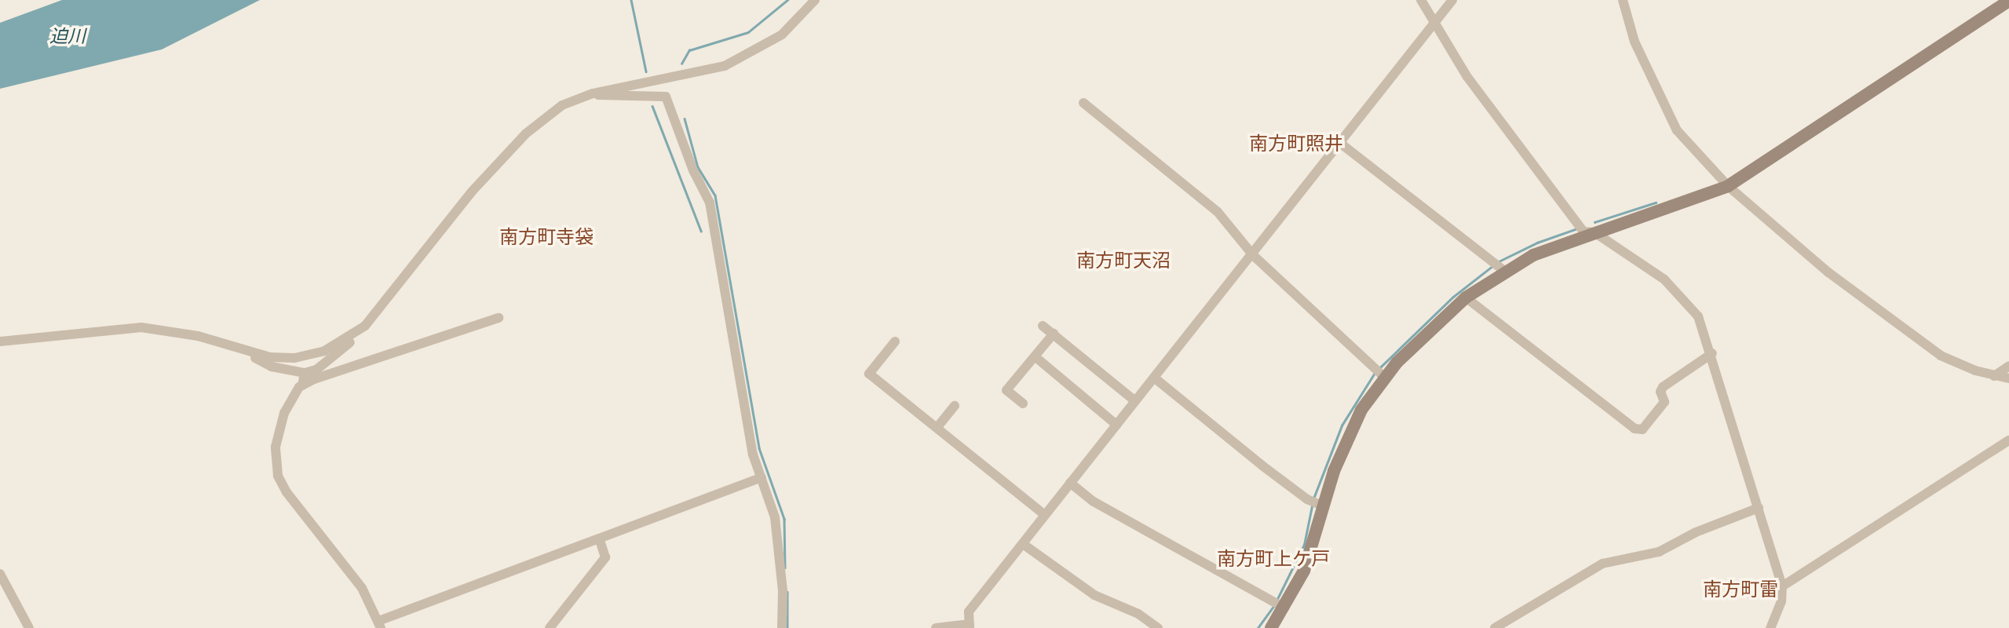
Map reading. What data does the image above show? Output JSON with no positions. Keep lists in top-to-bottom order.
{
  "districts": [
    "南方町照井",
    "南方町寺袋",
    "南方町天沼",
    "南方町上ケ戸",
    "南方町雷"
  ],
  "water": ["迫川"]
}
